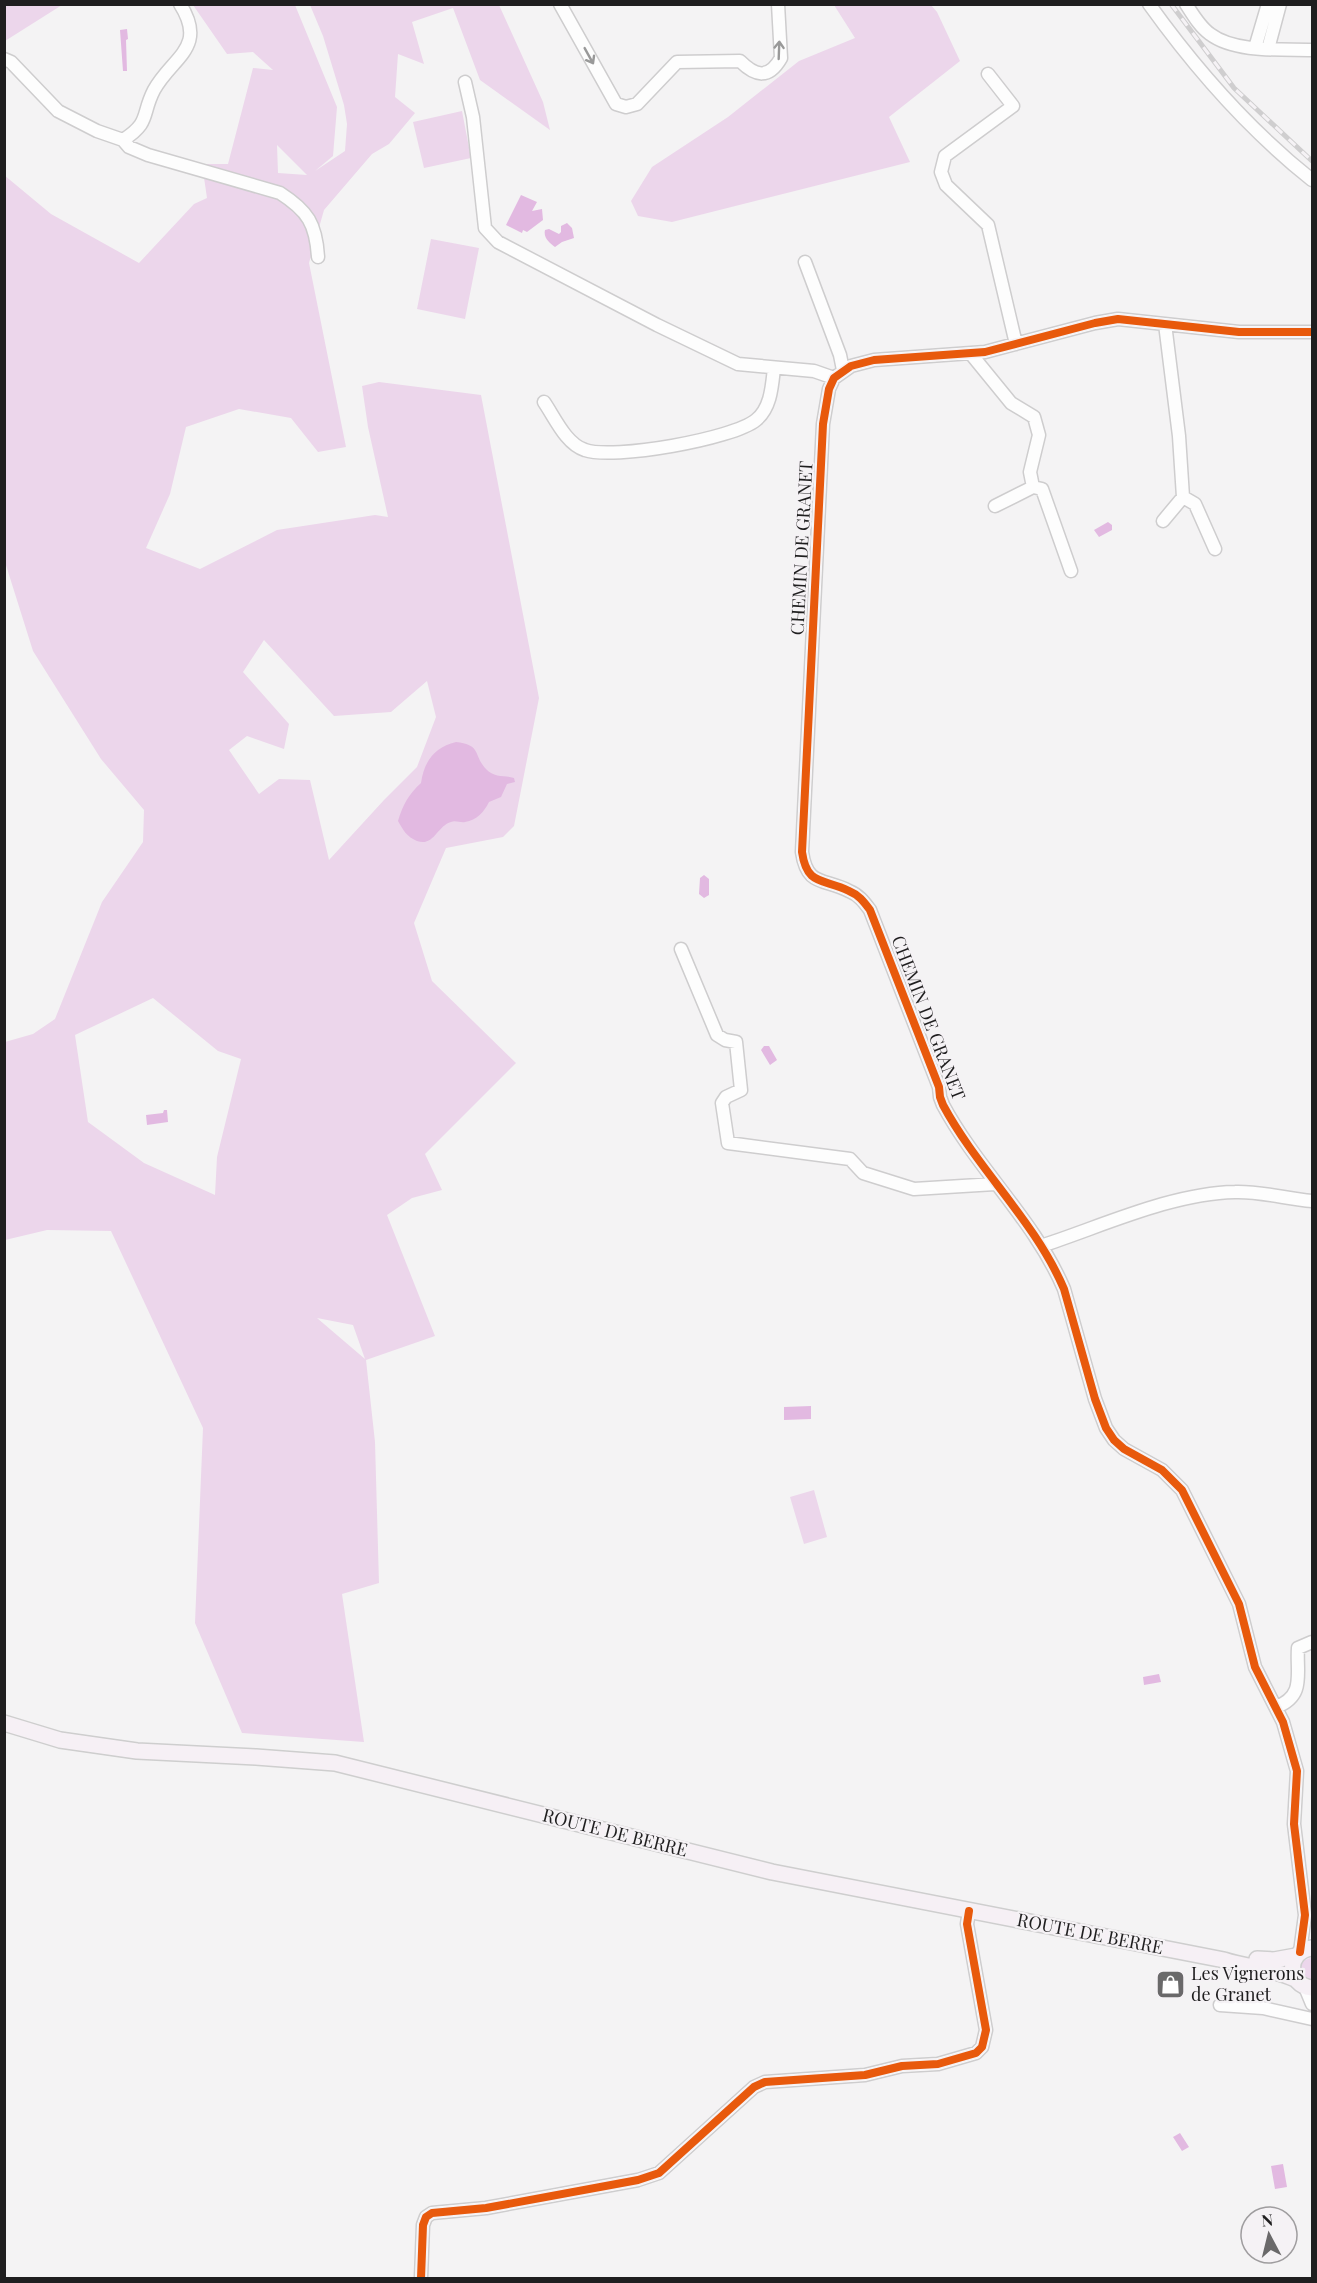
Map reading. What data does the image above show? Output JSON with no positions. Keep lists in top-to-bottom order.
{
  "streets": {
    "main road": ["ROUTE DE BERRE"],
    "street": ["CHEMIN DE GRANET"]
  },
  "crossings": [
    ["CHEMIN DE GRANET", "ROUTE DE BERRE"]
  ],
  "places": {
    "shop": ["Les Vignerons de Granet"]
  },
  "north": "top"
}
